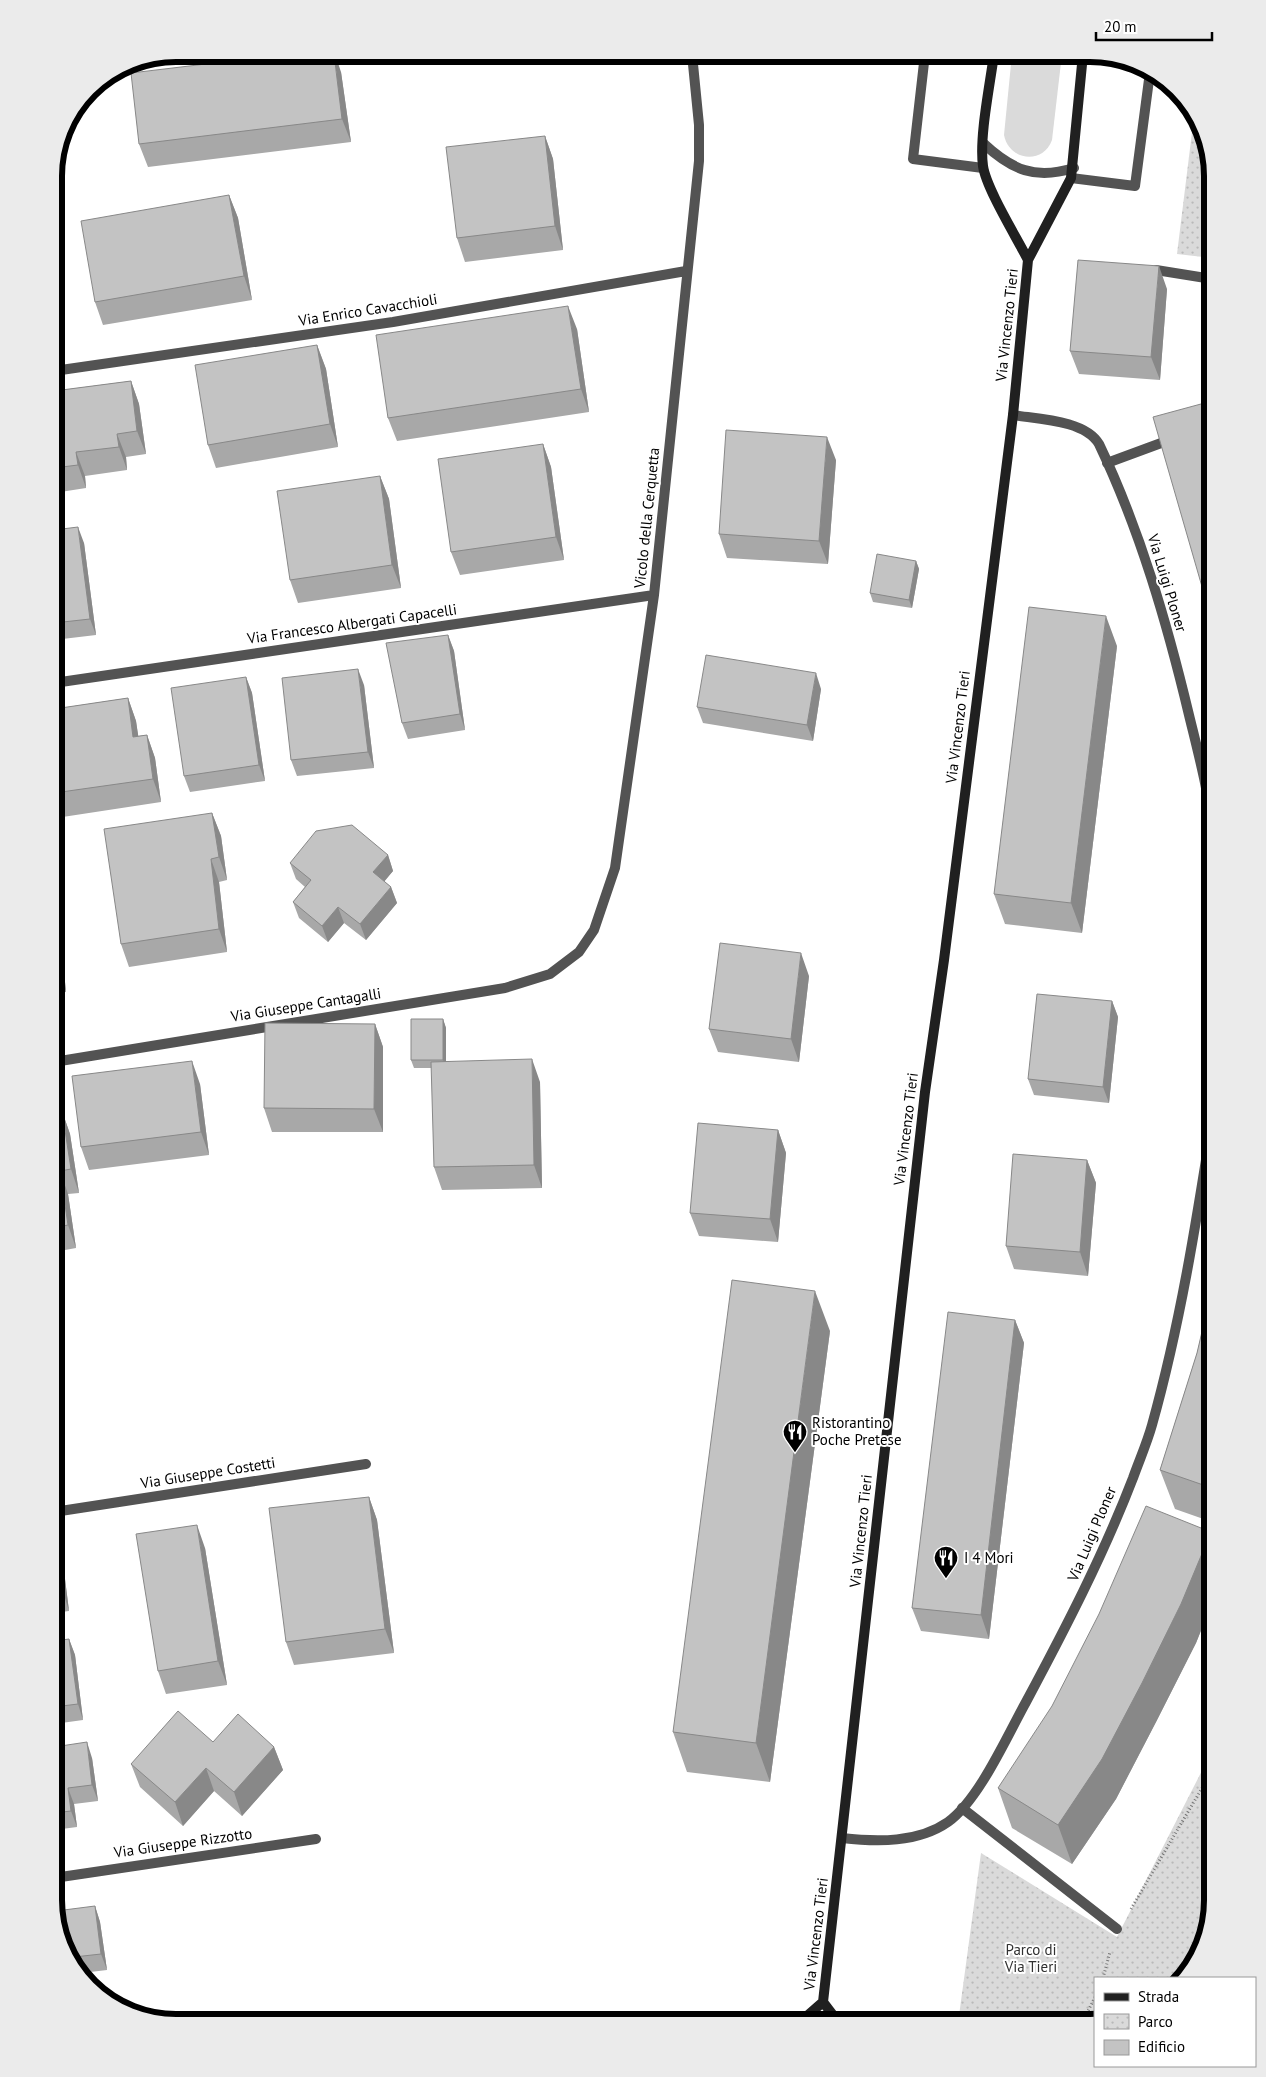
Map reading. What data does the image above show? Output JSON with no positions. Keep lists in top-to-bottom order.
{
  "streets": {
    "street": [
      "Via Enrico Cavacchioli",
      "Via Vincenzo Tieri",
      "Vicolo della Cerquetta",
      "Via Luigi Ploner",
      "Via Francesco Albergati Capacelli",
      "Via Giuseppe Cantagalli",
      "Via Giuseppe Costetti",
      "Via Giuseppe Rizzotto"
    ]
  },
  "crossings": [
    ["Via Enrico Cavacchioli", "Vicolo della Cerquetta"],
    ["Via Vincenzo Tieri", "Via Luigi Ploner"],
    ["Vicolo della Cerquetta", "Via Francesco Albergati Capacelli"],
    ["Vicolo della Cerquetta", "Via Giuseppe Cantagalli"]
  ],
  "parks": ["Parco di Via Tieri"],
  "places": {
    "restaurant": ["Ristorantino Poche Pretese", "I 4 Mori"]
  },
  "legend": ["Strada", "Parco", "Edificio"],
  "scale_bar": "20 m"
}
